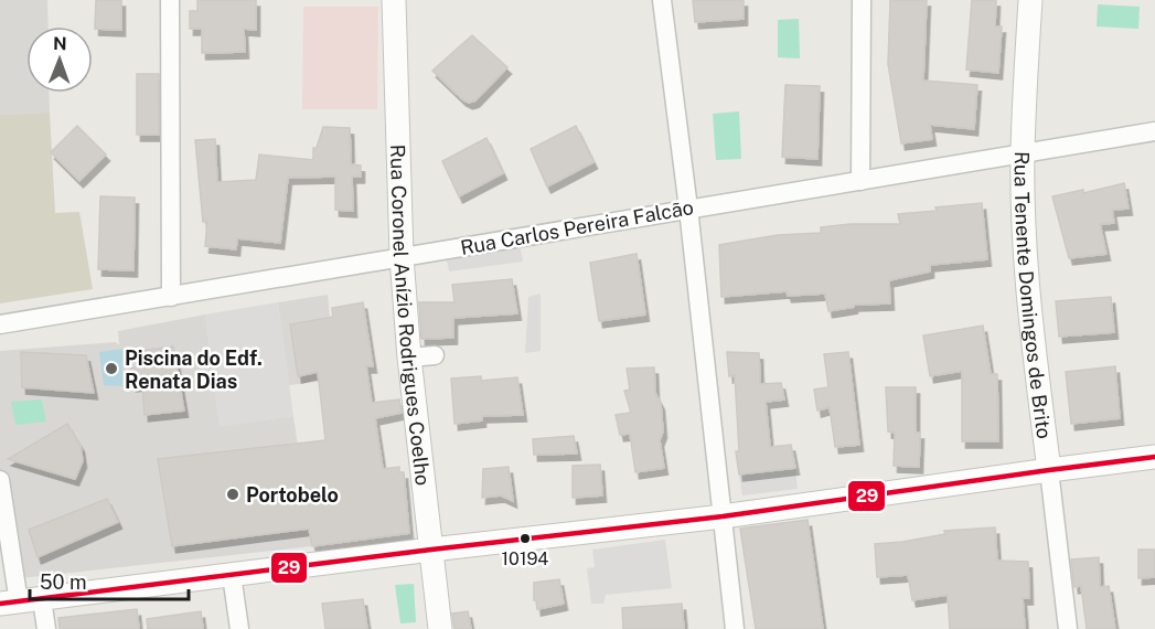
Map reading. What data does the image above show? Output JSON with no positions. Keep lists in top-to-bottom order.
{
  "streets": {
    "street": ["Rua Carlos Pereira Falcão", "Rua Tenente Domingos de Brito", "Rua Coronel Anízio Rodrigues Coelho"]
  },
  "crossings": [
    ["Rua Carlos Pereira Falcão", "Rua Tenente Domingos de Brito"],
    ["Rua Carlos Pereira Falcão", "Rua Coronel Anízio Rodrigues Coelho"]
  ],
  "places": ["Piscina do Edf. Renata Dias", "Portobelo", "10194"],
  "lines": ["transit line 29"],
  "scale_bar": "50 m",
  "north": "top"
}
